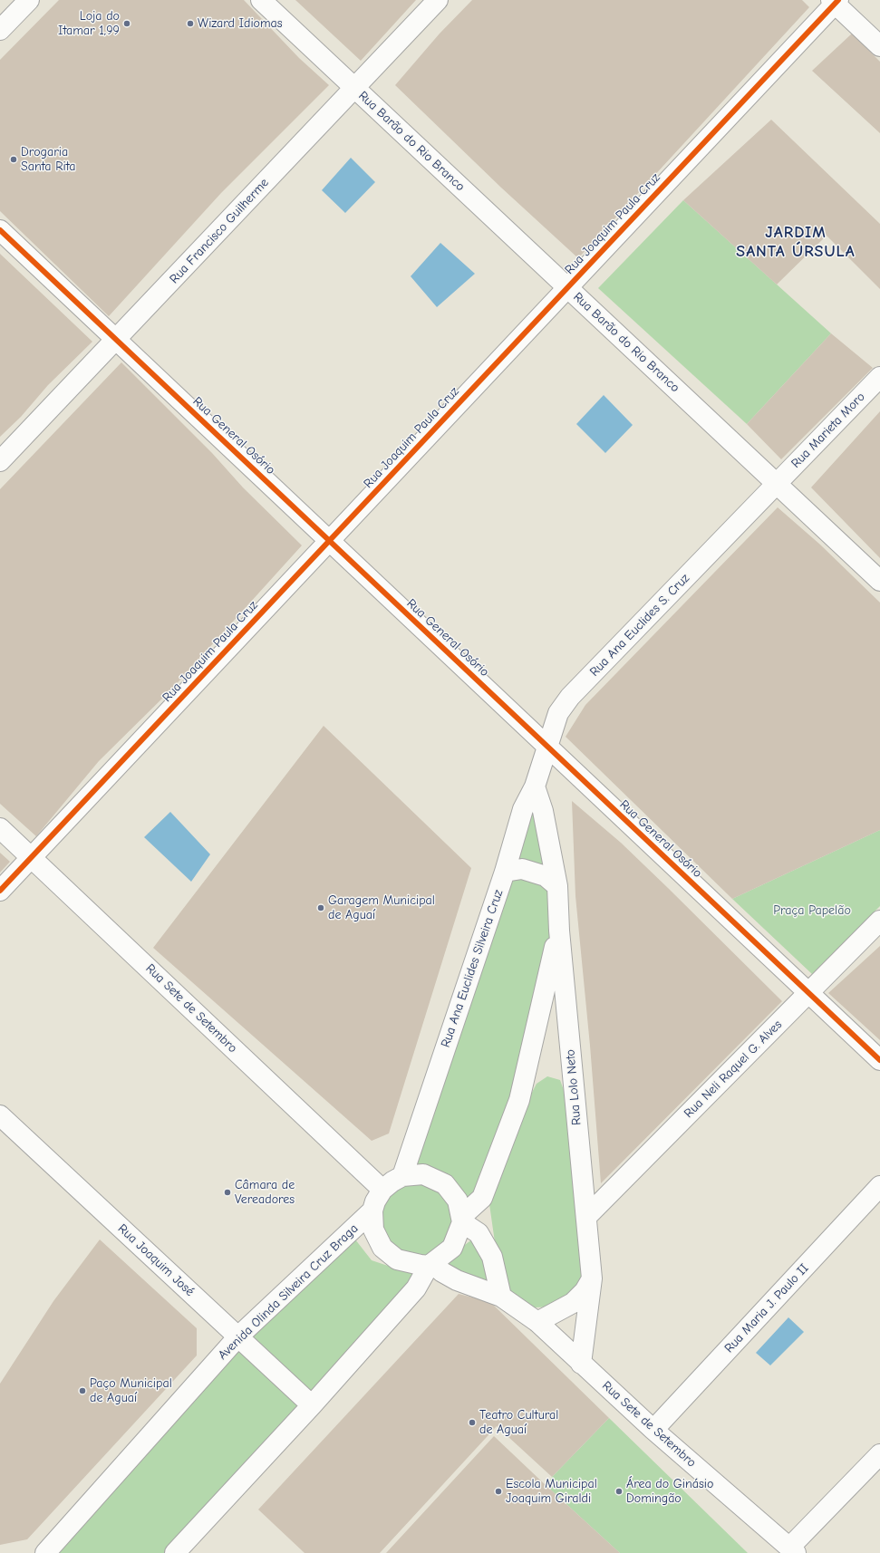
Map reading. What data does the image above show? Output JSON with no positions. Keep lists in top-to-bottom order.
{
  "streets": {
    "street": [
      "Rua Barão do Rio Branco",
      "Rua Joaquim Paula Cruz",
      "Rua Francisco Guilherme",
      "Rua Marieta Moro",
      "Rua General Osório",
      "Rua Ana Euclides S. Cruz",
      "Rua Ana Euclides Silveira Cruz",
      "Rua Sete de Setembro",
      "Rua Neli Raquel G. Alves",
      "Rua Lolo Neto",
      "Rua Joaquim José",
      "Avenida Olinda Silveira Cruz Braga",
      "Rua Maria J. Paulo II"
    ]
  },
  "crossings": [
    ["Rua Barão do Rio Branco", "Rua Joaquim Paula Cruz"],
    ["Rua Barão do Rio Branco", "Rua Francisco Guilherme"],
    ["Rua Barão do Rio Branco", "Rua Marieta Moro"],
    ["Rua Barão do Rio Branco", "Rua Ana Euclides S. Cruz"],
    ["Rua Joaquim Paula Cruz", "Rua General Osório"],
    ["Rua Joaquim Paula Cruz", "Rua Sete de Setembro"],
    ["Rua Francisco Guilherme", "Rua General Osório"],
    ["Rua Marieta Moro", "Rua Ana Euclides S. Cruz"],
    ["Rua General Osório", "Rua Ana Euclides S. Cruz"],
    ["Rua General Osório", "Rua Neli Raquel G. Alves"],
    ["Rua Ana Euclides S. Cruz", "Rua Ana Euclides Silveira Cruz"],
    ["Rua Ana Euclides S. Cruz", "Rua Lolo Neto"],
    ["Rua Ana Euclides Silveira Cruz", "Rua Sete de Setembro"],
    ["Rua Ana Euclides Silveira Cruz", "Rua Lolo Neto"],
    ["Rua Ana Euclides Silveira Cruz", "Avenida Olinda Silveira Cruz Braga"],
    ["Rua Sete de Setembro", "Rua Lolo Neto"],
    ["Rua Sete de Setembro", "Avenida Olinda Silveira Cruz Braga"],
    ["Rua Sete de Setembro", "Rua Maria J. Paulo II"],
    ["Rua Neli Raquel G. Alves", "Rua Lolo Neto"],
    ["Rua Joaquim José", "Avenida Olinda Silveira Cruz Braga"]
  ],
  "districts": ["JARDIM SANTA ÚRSULA"],
  "parks": ["Praça Papelão"],
  "places": [
    "Loja do Itamar 1,99",
    "Wizard Idiomas",
    "Drogaria Santa Rita",
    "Garagem Municipal de Aguaí",
    "Câmara de Vereadores",
    "Paço Municipal de Aguaí",
    "Teatro Cultural de Aguaí",
    "Escola Municipal Joaquim Giraldi",
    "Área do Ginásio Domingão"
  ]
}
